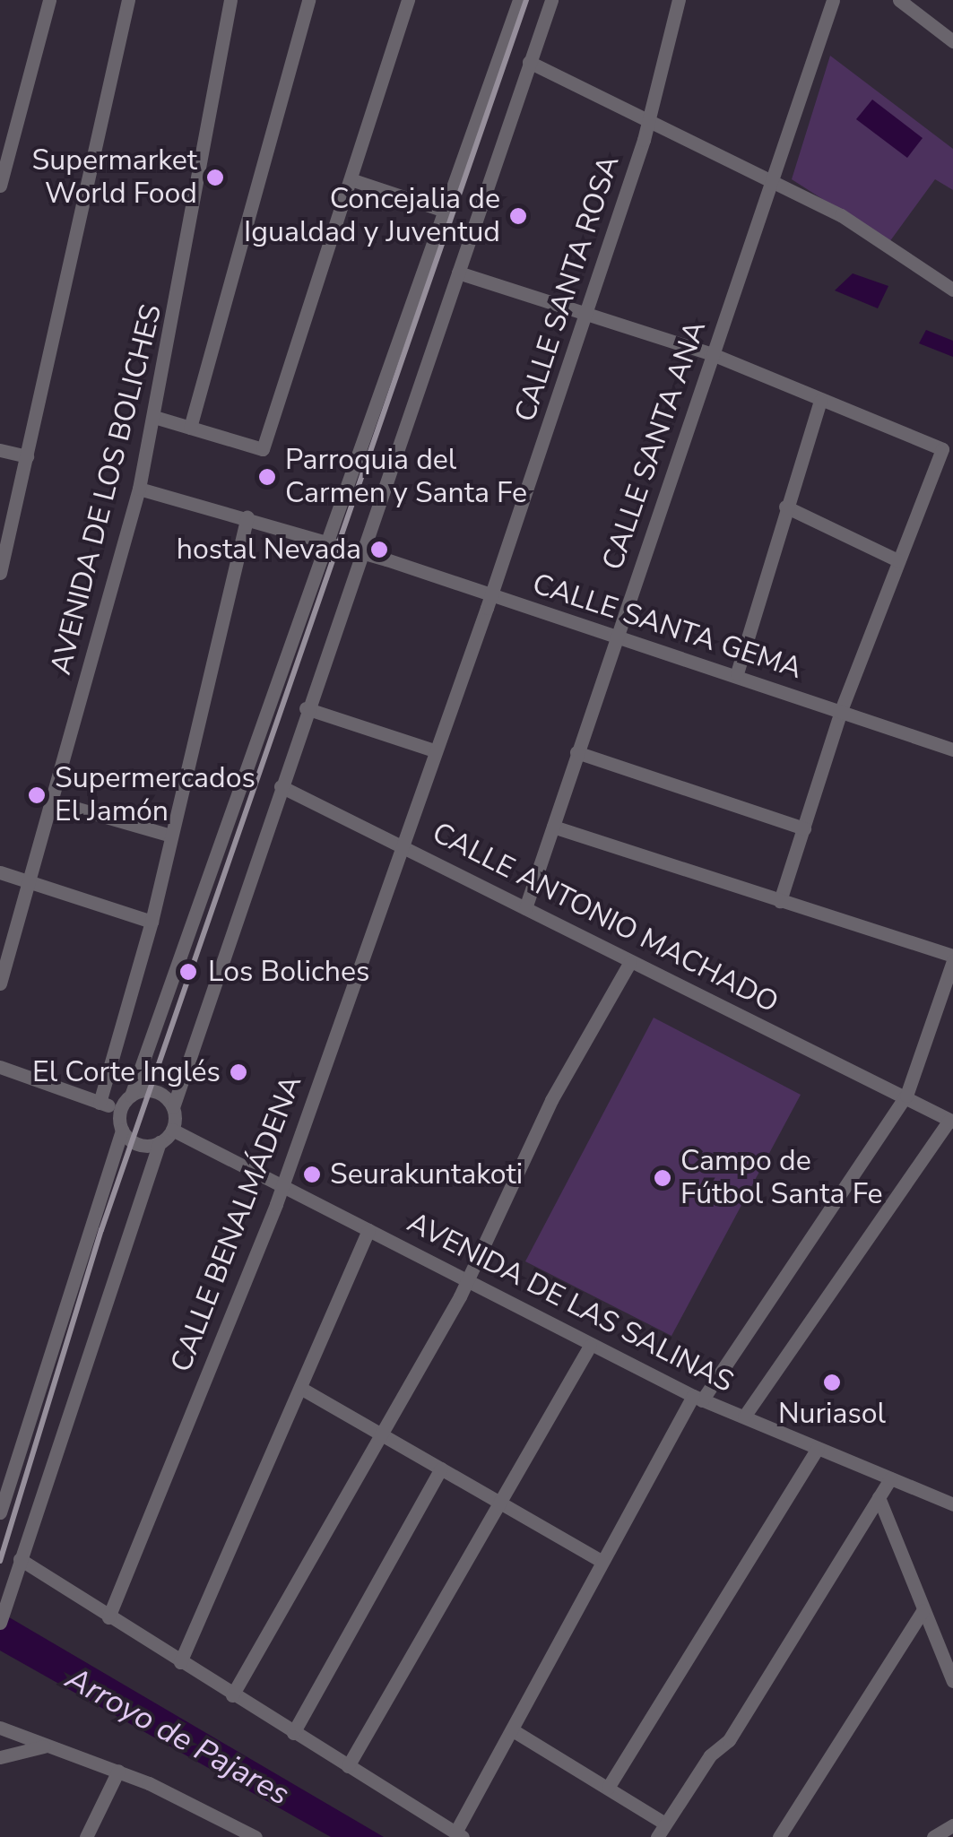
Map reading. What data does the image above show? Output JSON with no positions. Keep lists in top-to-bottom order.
{
  "streets": {
    "street": [
      "CALLE SANTA ROSA",
      "CALLE SANTA ANA",
      "AVENIDA DE LOS BOLICHES",
      "CALLE SANTA GEMA",
      "CALLE ANTONIO MACHADO",
      "CALLE BENALMÁDENA",
      "AVENIDA DE LAS SALINAS"
    ]
  },
  "crossings": [
    ["CALLE SANTA ROSA", "CALLE SANTA GEMA"],
    ["CALLE SANTA ROSA", "CALLE ANTONIO MACHADO"],
    ["CALLE SANTA ROSA", "CALLE BENALMÁDENA"],
    ["CALLE SANTA ANA", "CALLE SANTA GEMA"],
    ["CALLE SANTA ANA", "CALLE ANTONIO MACHADO"],
    ["AVENIDA DE LOS BOLICHES", "CALLE SANTA GEMA"],
    ["CALLE ANTONIO MACHADO", "CALLE BENALMÁDENA"],
    ["CALLE BENALMÁDENA", "AVENIDA DE LAS SALINAS"]
  ],
  "water": ["Arroyo de Pajares"],
  "places": [
    "Supermarket World Food",
    "Concejalia de Igualdad y Juventud",
    "Parroquia del Carmen y Santa Fe",
    "hostal Nevada",
    "Supermercados El Jamón",
    "Los Boliches",
    "El Corte Inglés",
    "Seurakuntakoti",
    "Campo de Fútbol Santa Fe",
    "Nuriasol"
  ]
}
